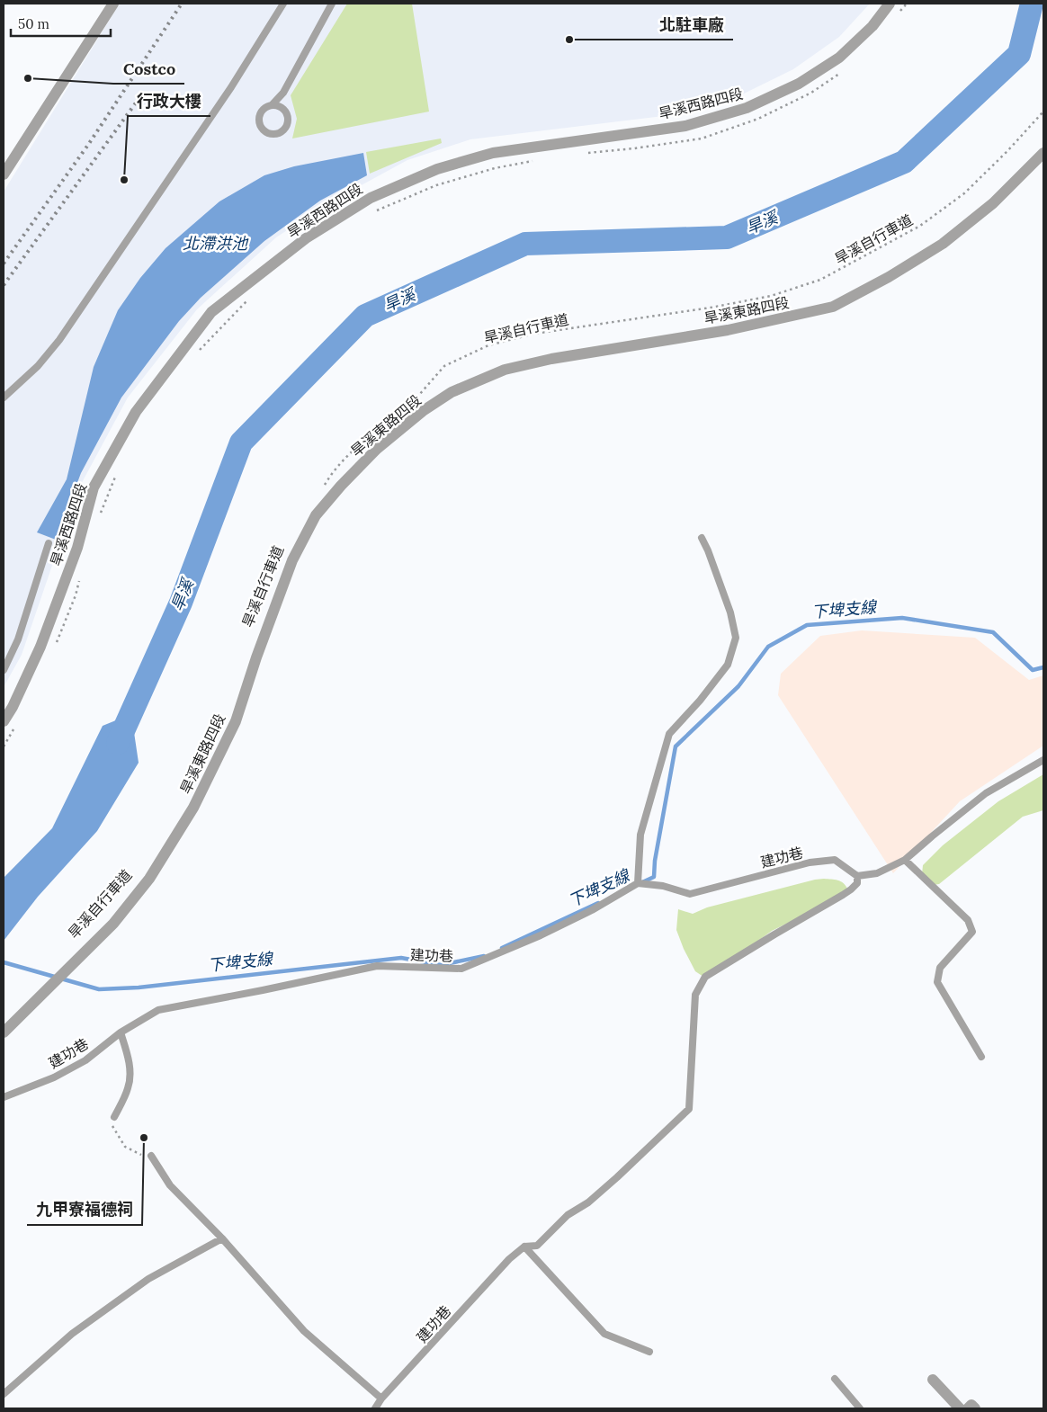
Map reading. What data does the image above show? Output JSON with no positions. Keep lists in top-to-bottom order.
{
  "streets": {
    "street": ["旱溪西路四段", "旱溪東路四段"],
    "lane": ["建功巷"],
    "path": ["旱溪自行車道"]
  },
  "water": ["旱溪", "北滯洪池", "下埤支線"],
  "places": [
    "北駐車廠",
    "Costco",
    "行政大樓",
    "九甲寮福德祠"
  ],
  "scale_bar": "50 m"
}
